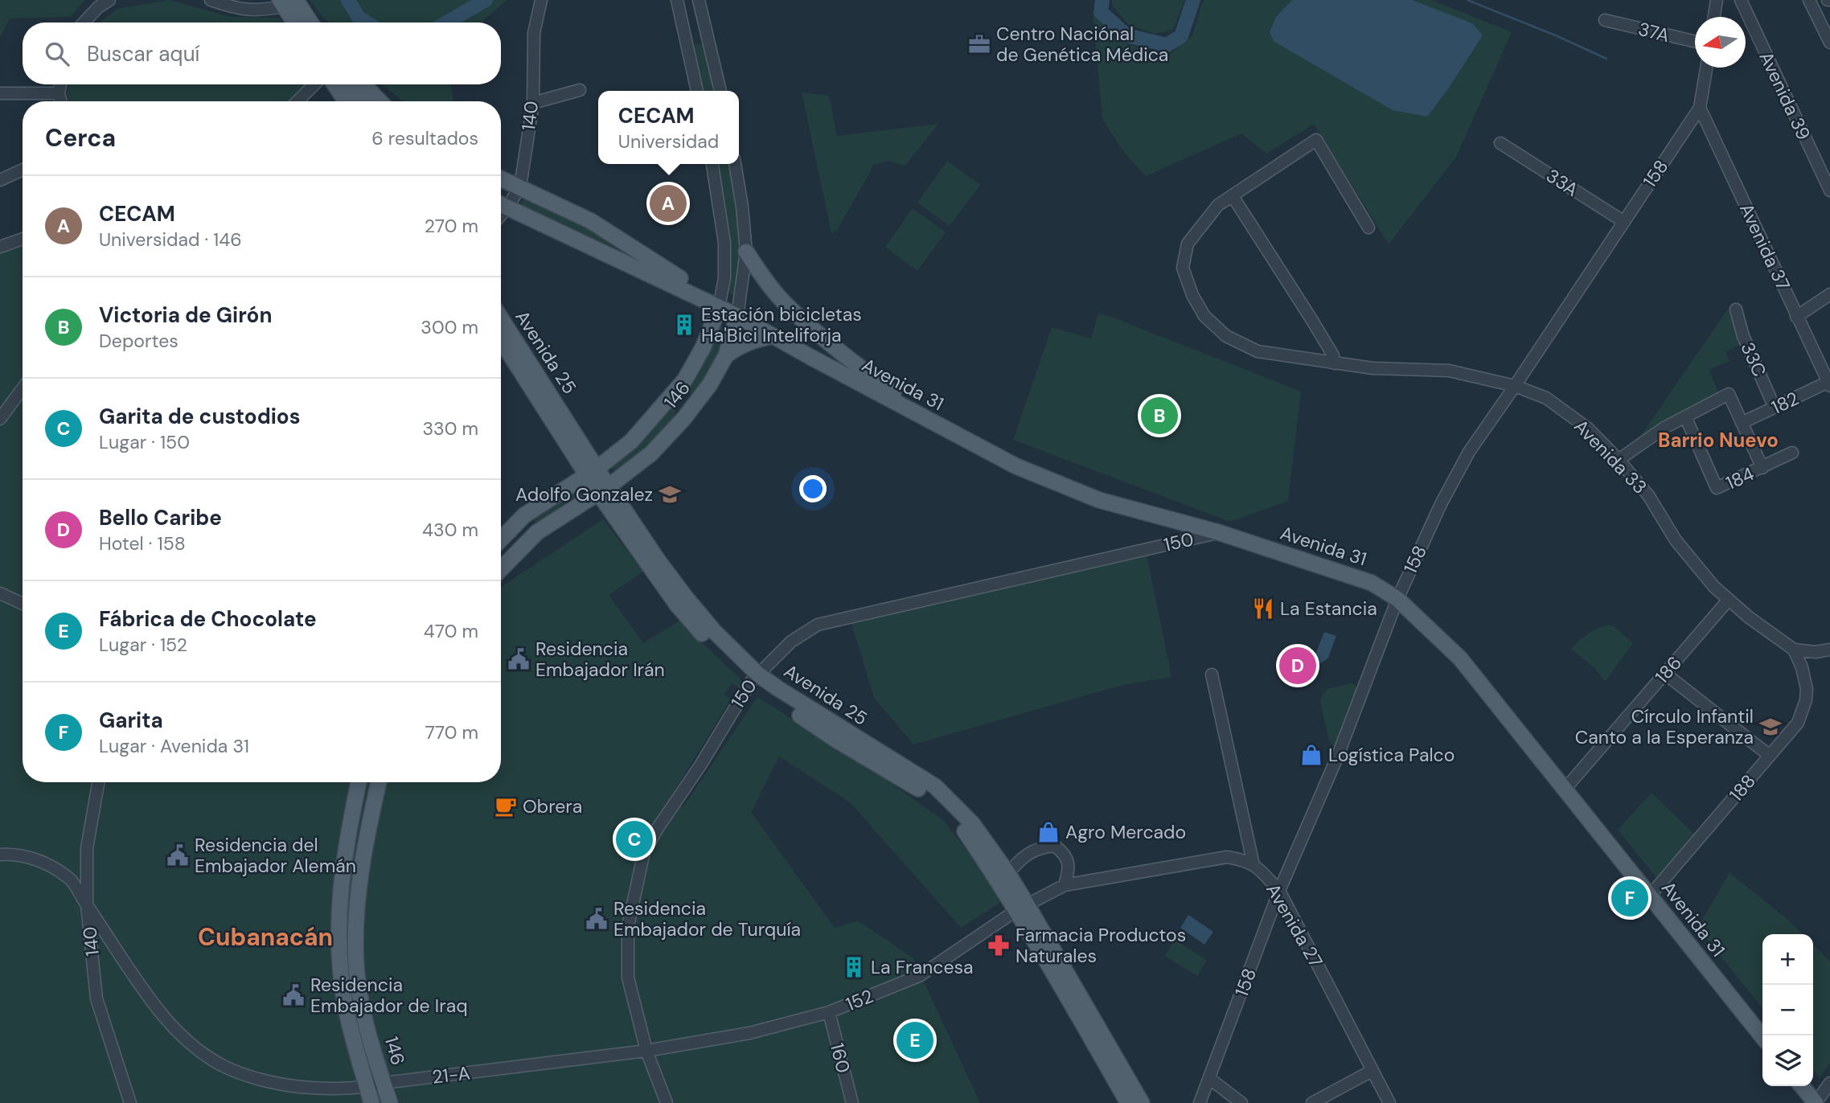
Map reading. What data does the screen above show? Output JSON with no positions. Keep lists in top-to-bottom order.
{
  "streets": {
    "main road": ["Avenida 25", "Avenida 31", "146"],
    "street": [
      "37A",
      "Avenida 39",
      "140",
      "158",
      "33A",
      "Avenida 37",
      "33C",
      "182",
      "Avenida 33",
      "184",
      "150",
      "186",
      "188",
      "Avenida 27",
      "152",
      "160",
      "21-A"
    ]
  },
  "crossings": [
    ["140", "Avenida 31"],
    ["140", "21-A"],
    ["158", "33A"],
    ["158", "Avenida 37"],
    ["158", "Avenida 31"],
    ["158", "Avenida 33"],
    ["158", "Avenida 27"],
    ["Avenida 37", "182"],
    ["Avenida 25", "146"],
    ["Avenida 25", "150"],
    ["Avenida 25", "152"],
    ["33C", "182"],
    ["Avenida 31", "146"],
    ["Avenida 31", "150"],
    ["Avenida 31", "186"],
    ["Avenida 31", "188"],
    ["146", "21-A"],
    ["Avenida 33", "186"],
    ["Avenida 33", "188"],
    ["150", "21-A"],
    ["Avenida 27", "152"],
    ["152", "160"],
    ["152", "21-A"],
    ["160", "21-A"]
  ],
  "districts": ["Barrio Nuevo", "Cubanacán"],
  "places": {
    "office": ["Centro Naciónal de Genética Médica"],
    "building": ["Estación bicicletas Ha'Bici Inteliforja", "La Francesa"],
    "school or university": ["Adolfo Gonzalez", "Círculo Infantil Canto a la Esperanza"],
    "restaurant": ["La Estancia"],
    "public building": [
      "Residencia Embajador Irán",
      "Residencia del Embajador Alemán",
      "Residencia Embajador de Turquía",
      "Residencia Embajador de Iraq"
    ],
    "shop": ["Logística Palco", "Agro Mercado"],
    "cafe": ["Obrera"],
    "pharmacy": ["Farmacia Productos Naturales"]
  },
  "north": "left",
  "page": {
    "search": "Buscar aquí",
    "popup": ["CECAM", "Universidad"],
    "heading": ["Cerca", "6 resultados"],
    "list": [
      {
        "mark": "A",
        "name": "CECAM",
        "note": "Universidad · 146",
        "value": "270 m"
      },
      {
        "mark": "B",
        "name": "Victoria de Girón",
        "note": "Deportes",
        "value": "300 m"
      },
      {
        "mark": "C",
        "name": "Garita de custodios",
        "note": "Lugar · 150",
        "value": "330 m"
      },
      {
        "mark": "D",
        "name": "Bello Caribe",
        "note": "Hotel · 158",
        "value": "430 m"
      },
      {
        "mark": "E",
        "name": "Fábrica de Chocolate",
        "note": "Lugar · 152",
        "value": "470 m"
      },
      {
        "mark": "F",
        "name": "Garita",
        "note": "Lugar · Avenida 31",
        "value": "770 m"
      }
    ],
    "pins": [
      "A",
      "B",
      "D",
      "C",
      "F",
      "E"
    ],
    "map_buttons": ["+", "−"]
  }
}
